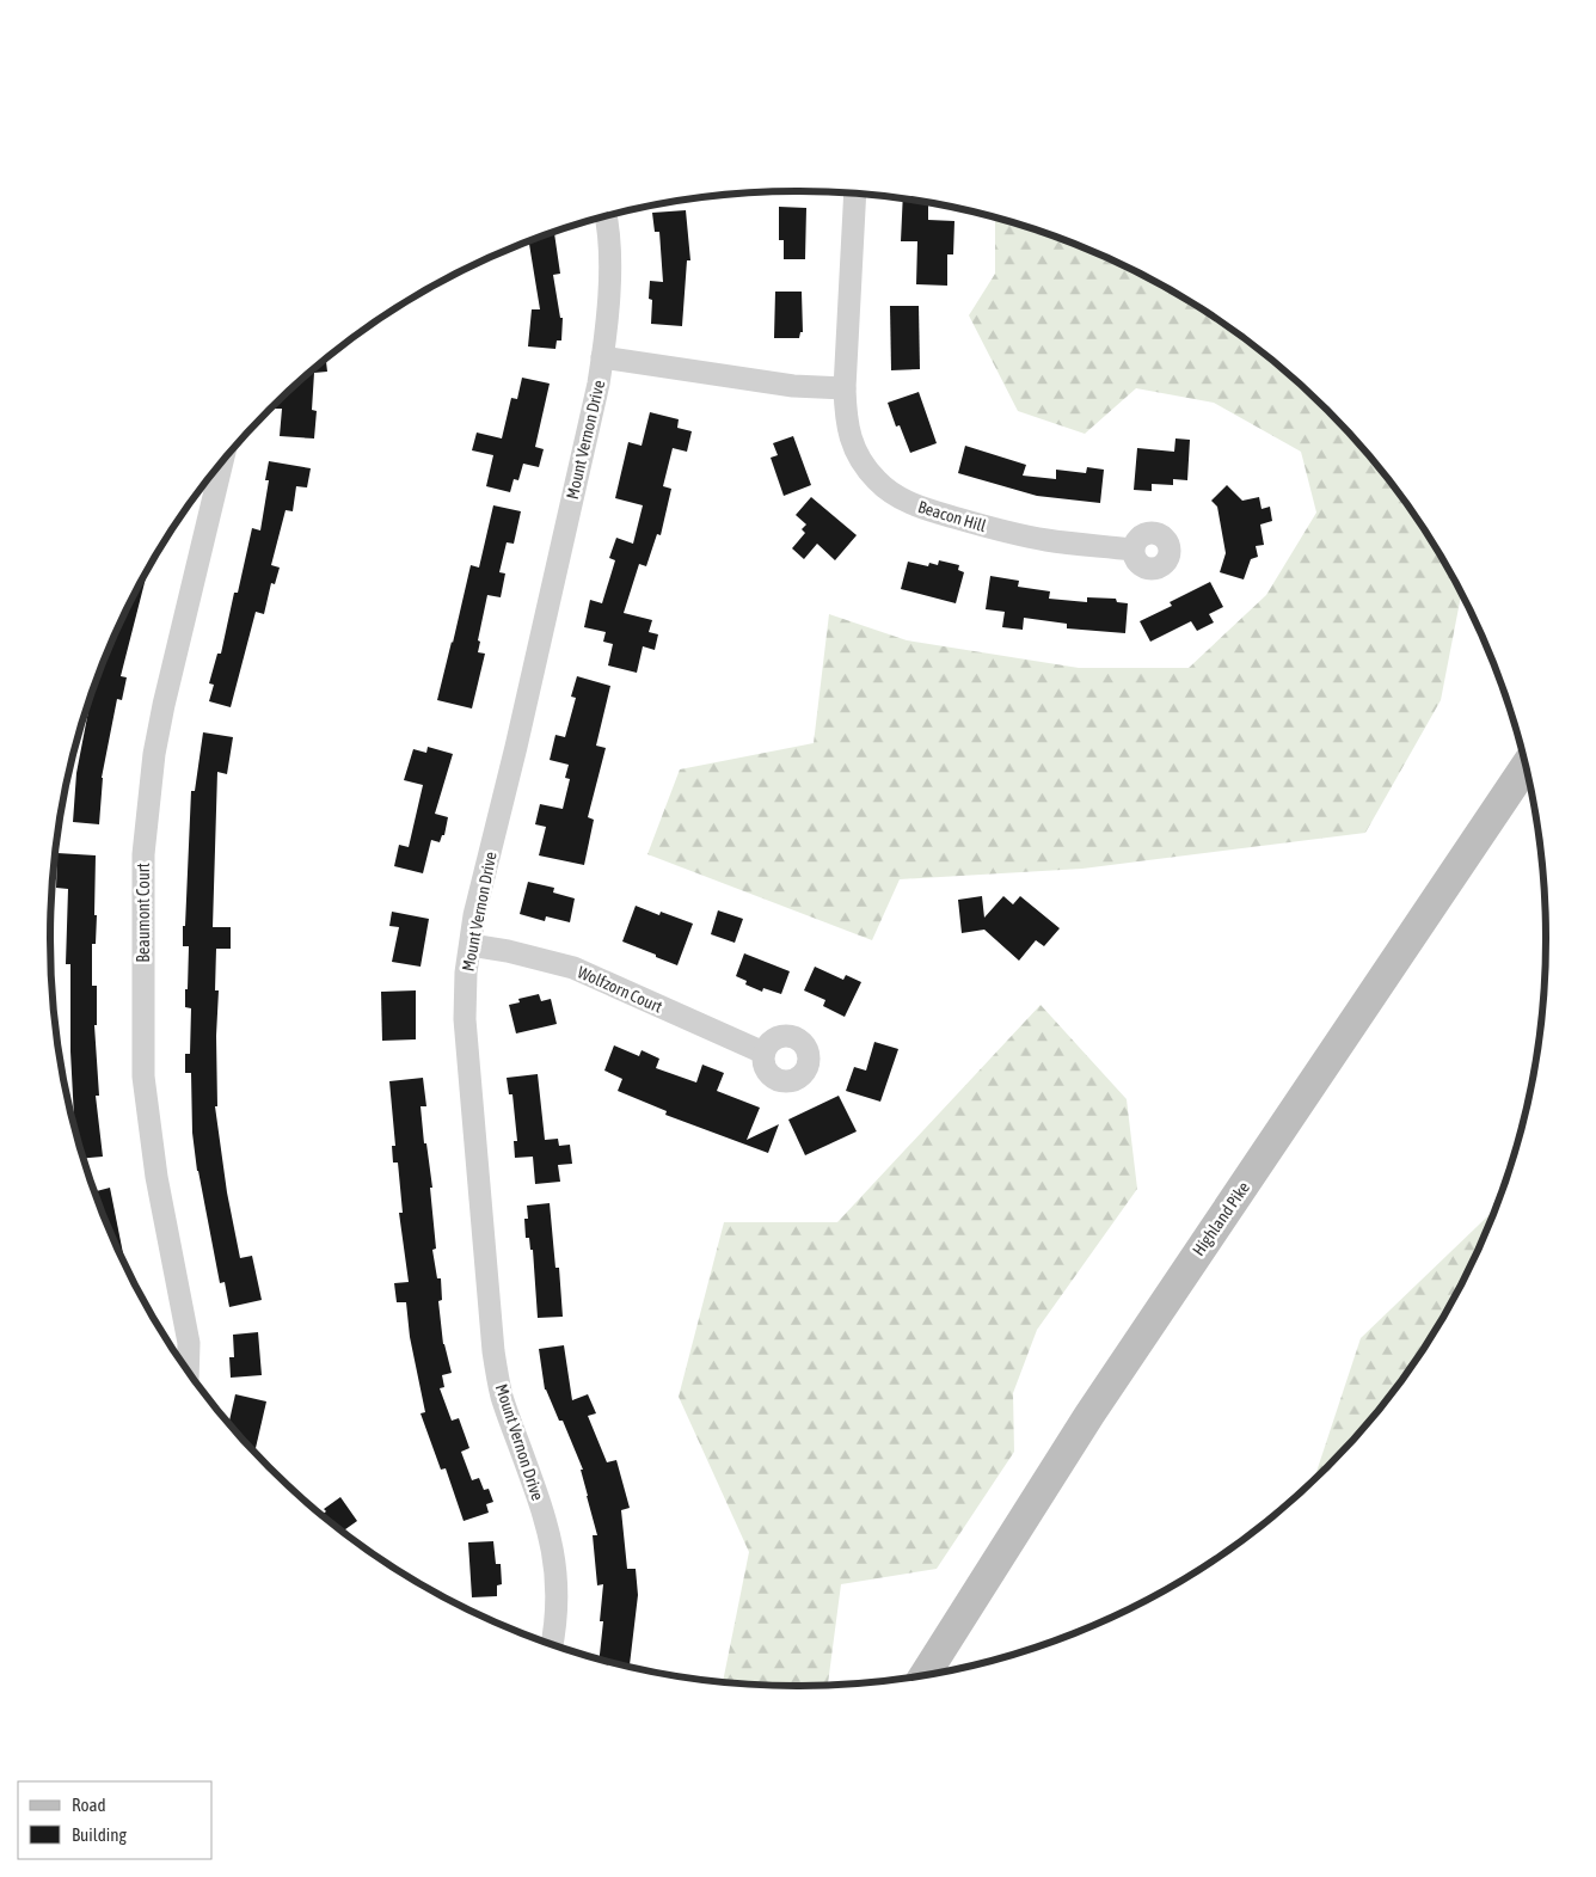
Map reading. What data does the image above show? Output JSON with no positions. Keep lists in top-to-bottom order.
{
  "streets": {
    "main road": ["Highland Pike"],
    "street": [
      "Mount Vernon Drive",
      "Beacon Hill",
      "Beaumont Court",
      "Wolfzorn Court"
    ]
  },
  "crossings": [
    ["Mount Vernon Drive", "Wolfzorn Court"]
  ],
  "legend": ["Road", "Building"]
}
